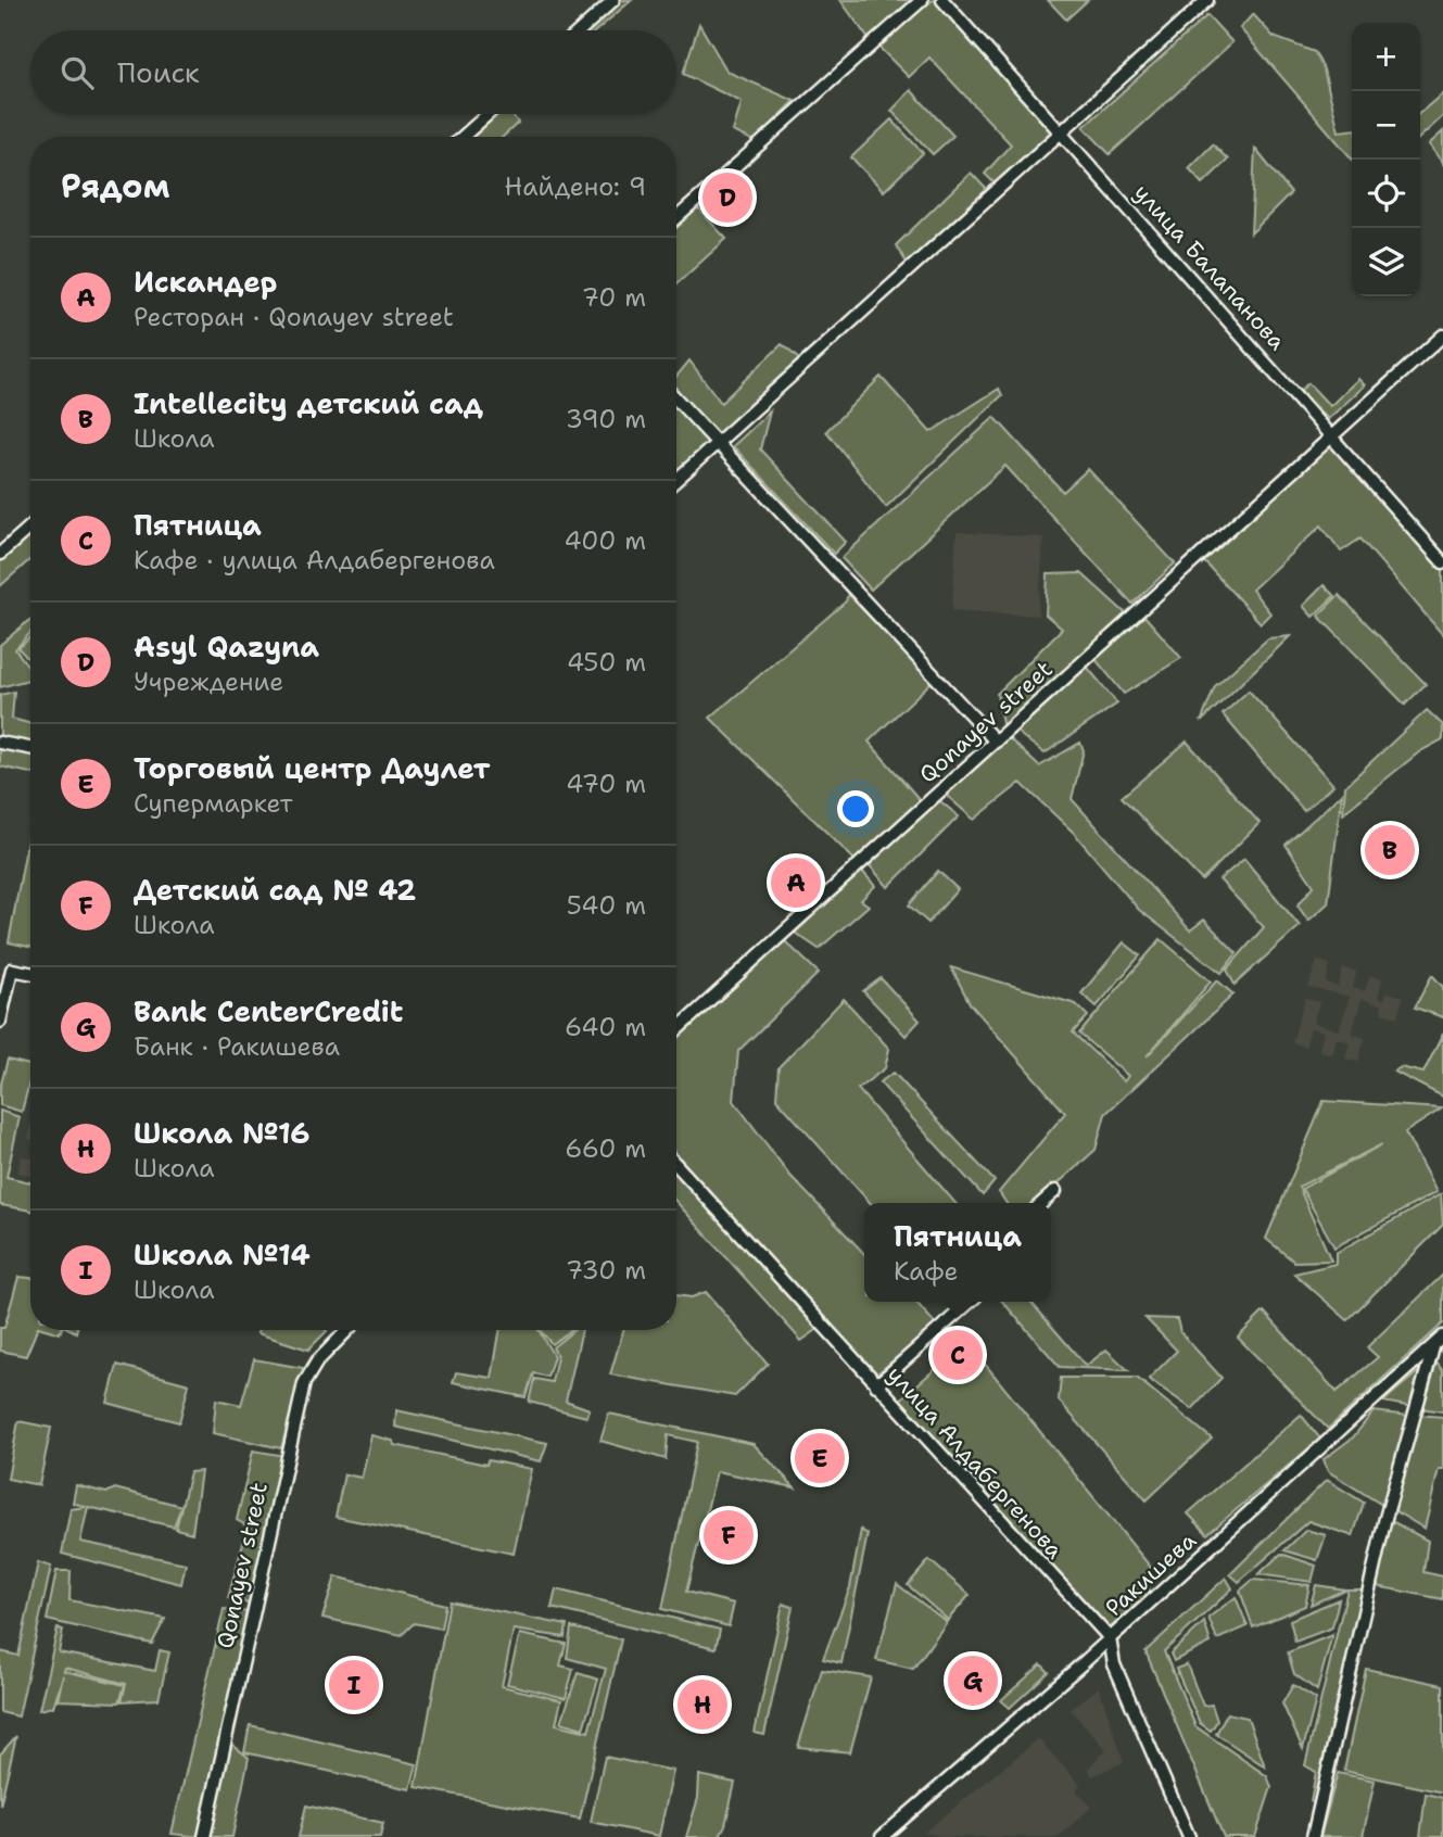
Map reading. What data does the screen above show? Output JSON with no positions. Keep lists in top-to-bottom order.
{
  "streets": {
    "street": [
      "улица Балапанова",
      "Qonayev street",
      "улица Алдабергенова",
      "Ракишева"
    ]
  },
  "crossings": [
    ["улица Балапанова", "Qonayev street"],
    ["улица Алдабергенова", "Ракишева"]
  ],
  "page": {
    "map_buttons": ["+", "−"],
    "search": "Поиск",
    "heading": ["Рядом", "Найдено: 9"],
    "pins": [
      "D",
      "B",
      "A",
      "C",
      "E",
      "F",
      "G",
      "I",
      "H"
    ],
    "list": [
      {
        "mark": "A",
        "name": "Искандер",
        "note": "Ресторан · Qonayev street",
        "value": "70 m"
      },
      {
        "mark": "B",
        "name": "Intellecity детский сад",
        "note": "Школа",
        "value": "390 m"
      },
      {
        "mark": "C",
        "name": "Пятница",
        "note": "Кафе · улица Алдабергенова",
        "value": "400 m"
      },
      {
        "mark": "D",
        "name": "Asyl Qazyna",
        "note": "Учреждение",
        "value": "450 m"
      },
      {
        "mark": "E",
        "name": "Торговый центр Даулет",
        "note": "Супермаркет",
        "value": "470 m"
      },
      {
        "mark": "F",
        "name": "Детский сад № 42",
        "note": "Школа",
        "value": "540 m"
      },
      {
        "mark": "G",
        "name": "Bank CenterCredit",
        "note": "Банк · Ракишева",
        "value": "640 m"
      },
      {
        "mark": "H",
        "name": "Школа №16",
        "note": "Школа",
        "value": "660 m"
      },
      {
        "mark": "I",
        "name": "Школа №14",
        "note": "Школа",
        "value": "730 m"
      }
    ],
    "popup": ["Пятница", "Кафе"]
  }
}
